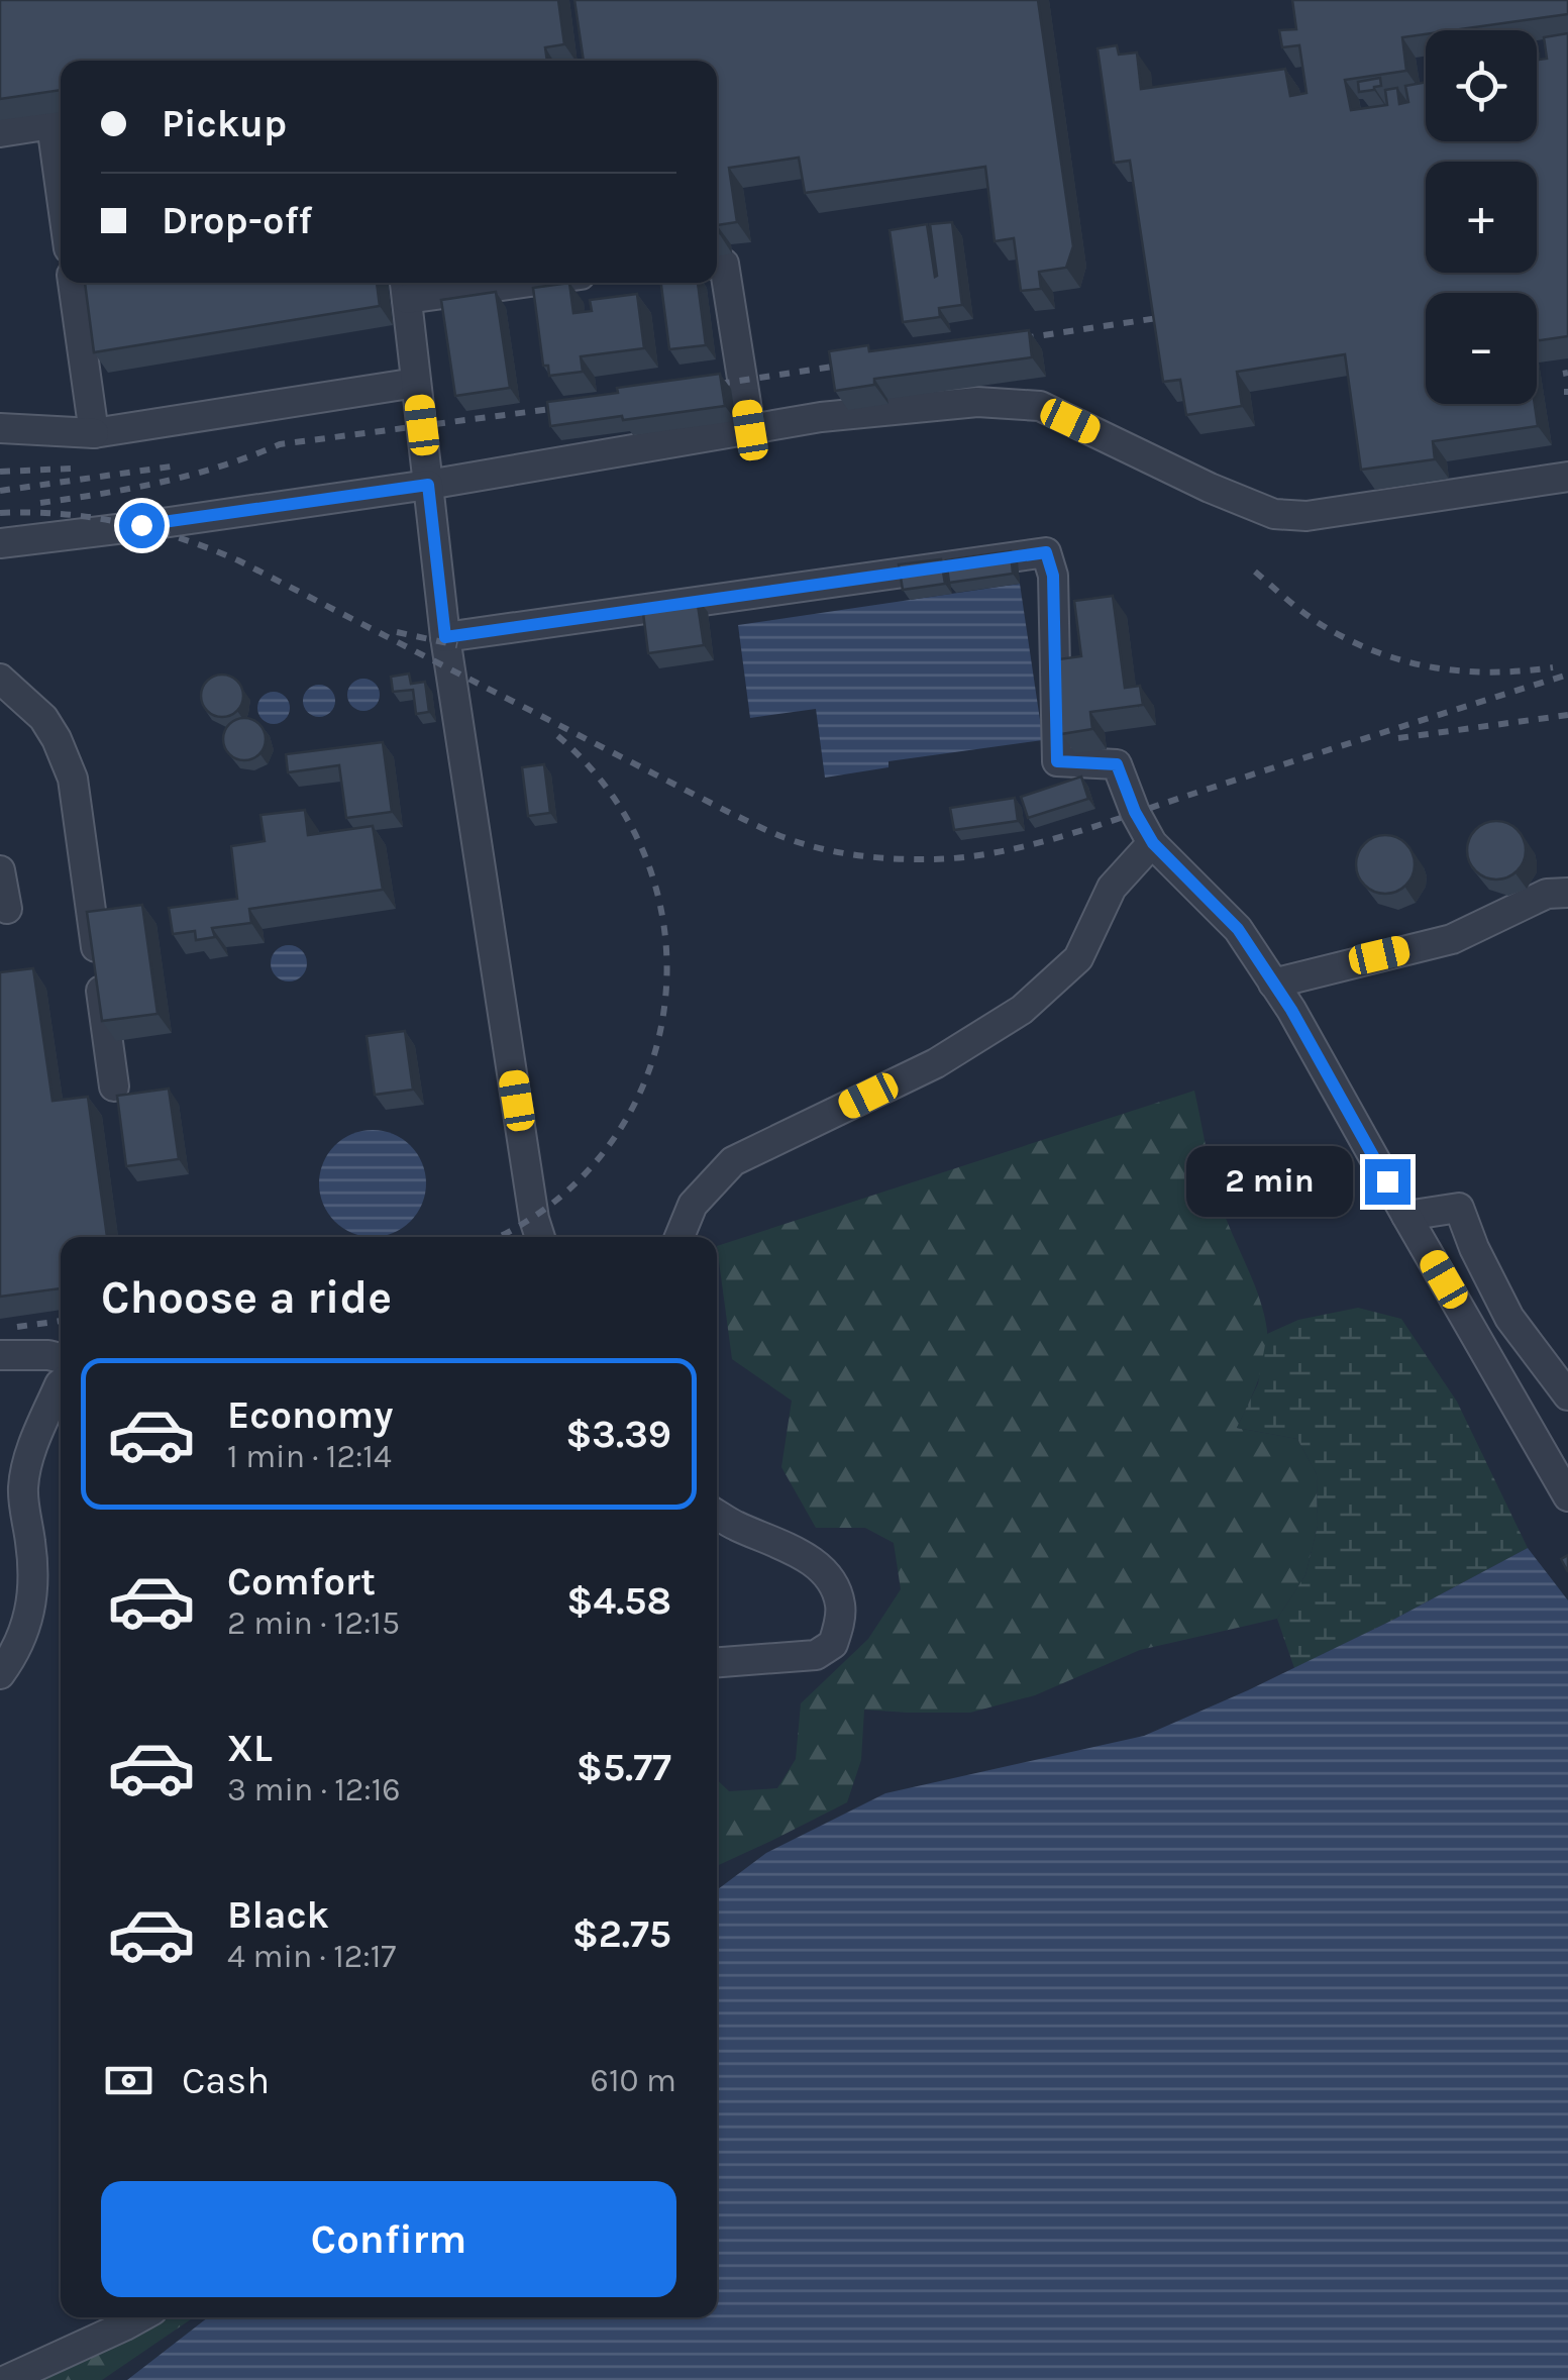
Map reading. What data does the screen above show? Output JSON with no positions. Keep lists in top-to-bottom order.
{
  "page": {
    "map_buttons": ["+", "−"],
    "banner": ["Pickup", "Drop-off"],
    "bubble": "2 min",
    "heading": "Choose a ride",
    "list": [
      {
        "name": "Economy",
        "note": "1 min · 12:14",
        "value": "$3.39"
      },
      {
        "name": "Comfort",
        "note": "2 min · 12:15",
        "value": "$4.58"
      },
      {
        "name": "XL",
        "note": "3 min · 12:16",
        "value": "$5.77"
      },
      {
        "name": "Black",
        "note": "4 min · 12:17",
        "value": "$2.75"
      }
    ],
    "pay": ["Cash", "610 m"],
    "buttons": "Confirm"
  }
}
